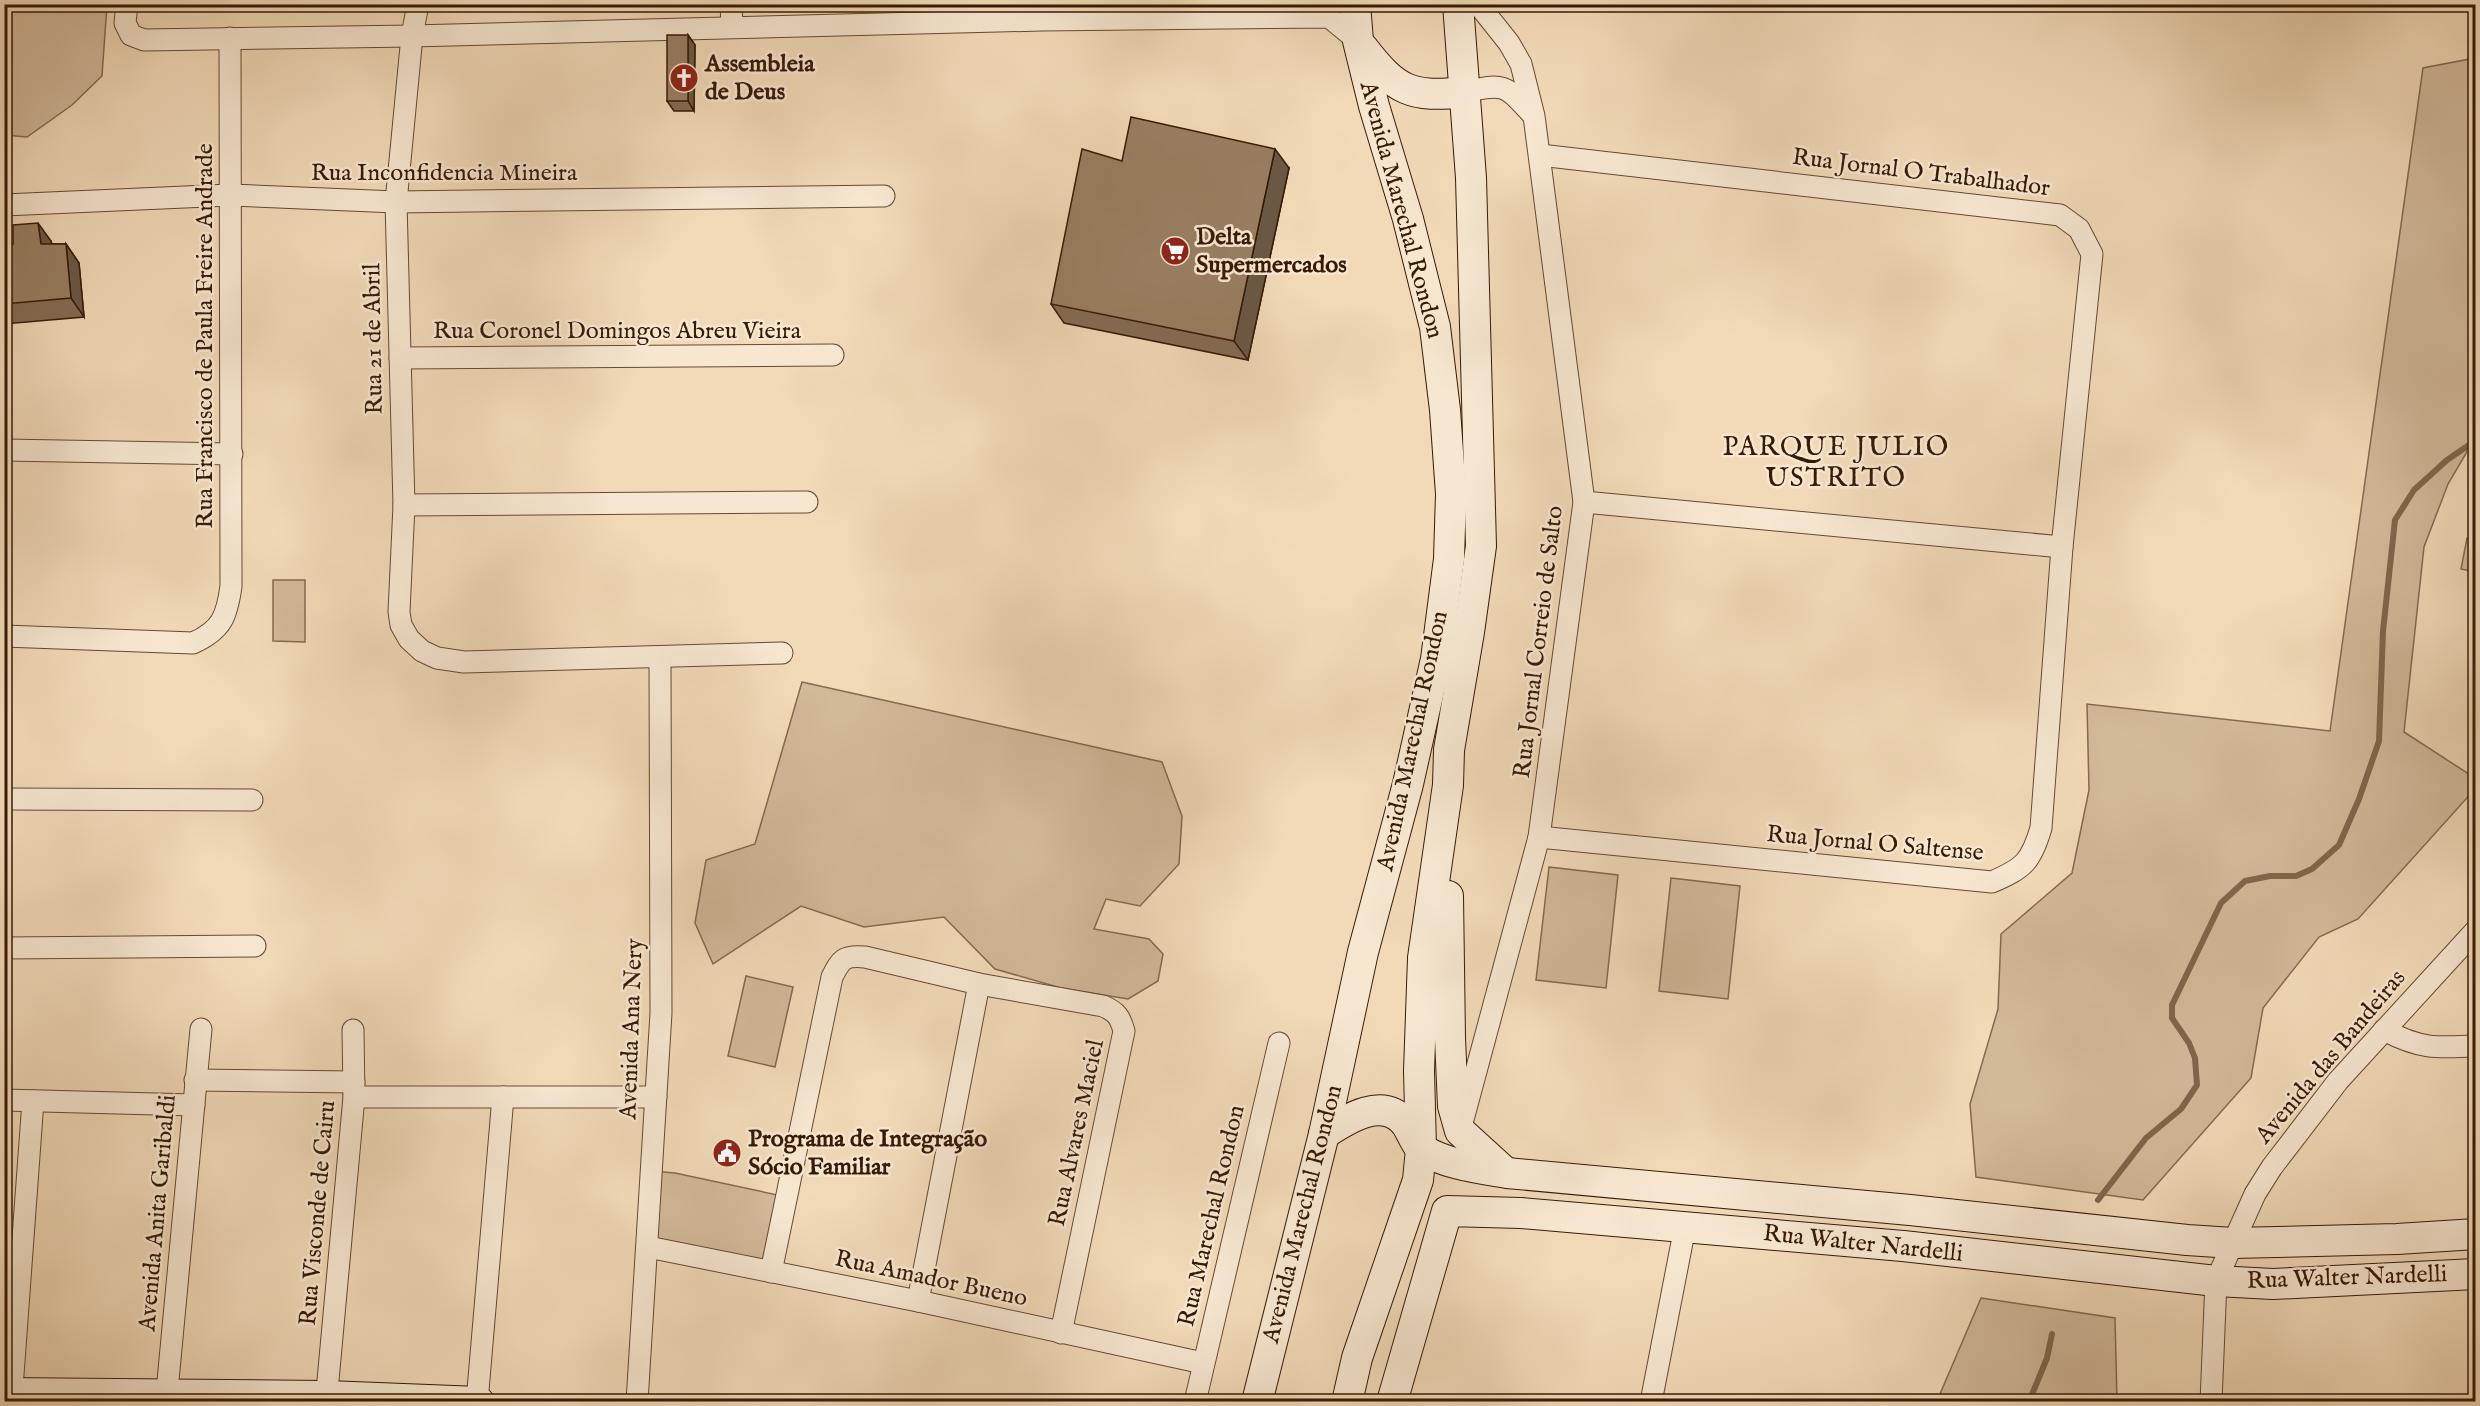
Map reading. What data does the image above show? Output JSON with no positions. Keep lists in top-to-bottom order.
{
  "streets": {
    "main road": ["Avenida Marechal Rondon", "Rua Walter Nardelli"],
    "street": [
      "Rua Inconfidencia Mineira",
      "Rua Jornal O Trabalhador",
      "Rua Coronel Domingos Abreu Vieira",
      "Rua Francisco de Paula Freire Andrade",
      "Rua 21 de Abril",
      "Rua Jornal Correio de Salto",
      "Rua Jornal O Saltense",
      "Avenida Ana Nery",
      "Avenida das Bandeiras",
      "Rua Alvares Maciel",
      "Avenida Anita Garibaldi",
      "Rua Visconde de Cairu",
      "Rua Marechal Rondon",
      "Rua Amador Bueno"
    ]
  },
  "crossings": [
    ["Rua Inconfidencia Mineira", "Rua Francisco de Paula Freire Andrade"],
    ["Rua Inconfidencia Mineira", "Rua 21 de Abril"],
    ["Rua Jornal O Trabalhador", "Rua Jornal Correio de Salto"],
    ["Rua Jornal O Trabalhador", "Rua Jornal O Saltense"],
    ["Avenida Marechal Rondon", "Rua Walter Nardelli"],
    ["Rua Coronel Domingos Abreu Vieira", "Rua 21 de Abril"],
    ["Rua 21 de Abril", "Avenida Ana Nery"],
    ["Rua Jornal Correio de Salto", "Rua Jornal O Saltense"],
    ["Avenida Ana Nery", "Rua Amador Bueno"],
    ["Avenida das Bandeiras", "Rua Walter Nardelli"],
    ["Rua Alvares Maciel", "Rua Amador Bueno"],
    ["Rua Marechal Rondon", "Rua Amador Bueno"]
  ],
  "districts": ["PARQUE JULIO USTRITO"],
  "places": {
    "church": ["Assembleia de Deus"],
    "supermarket": ["Delta Supermercados"],
    "public building": ["Programa de Integração Sócio Familiar"]
  }
}
